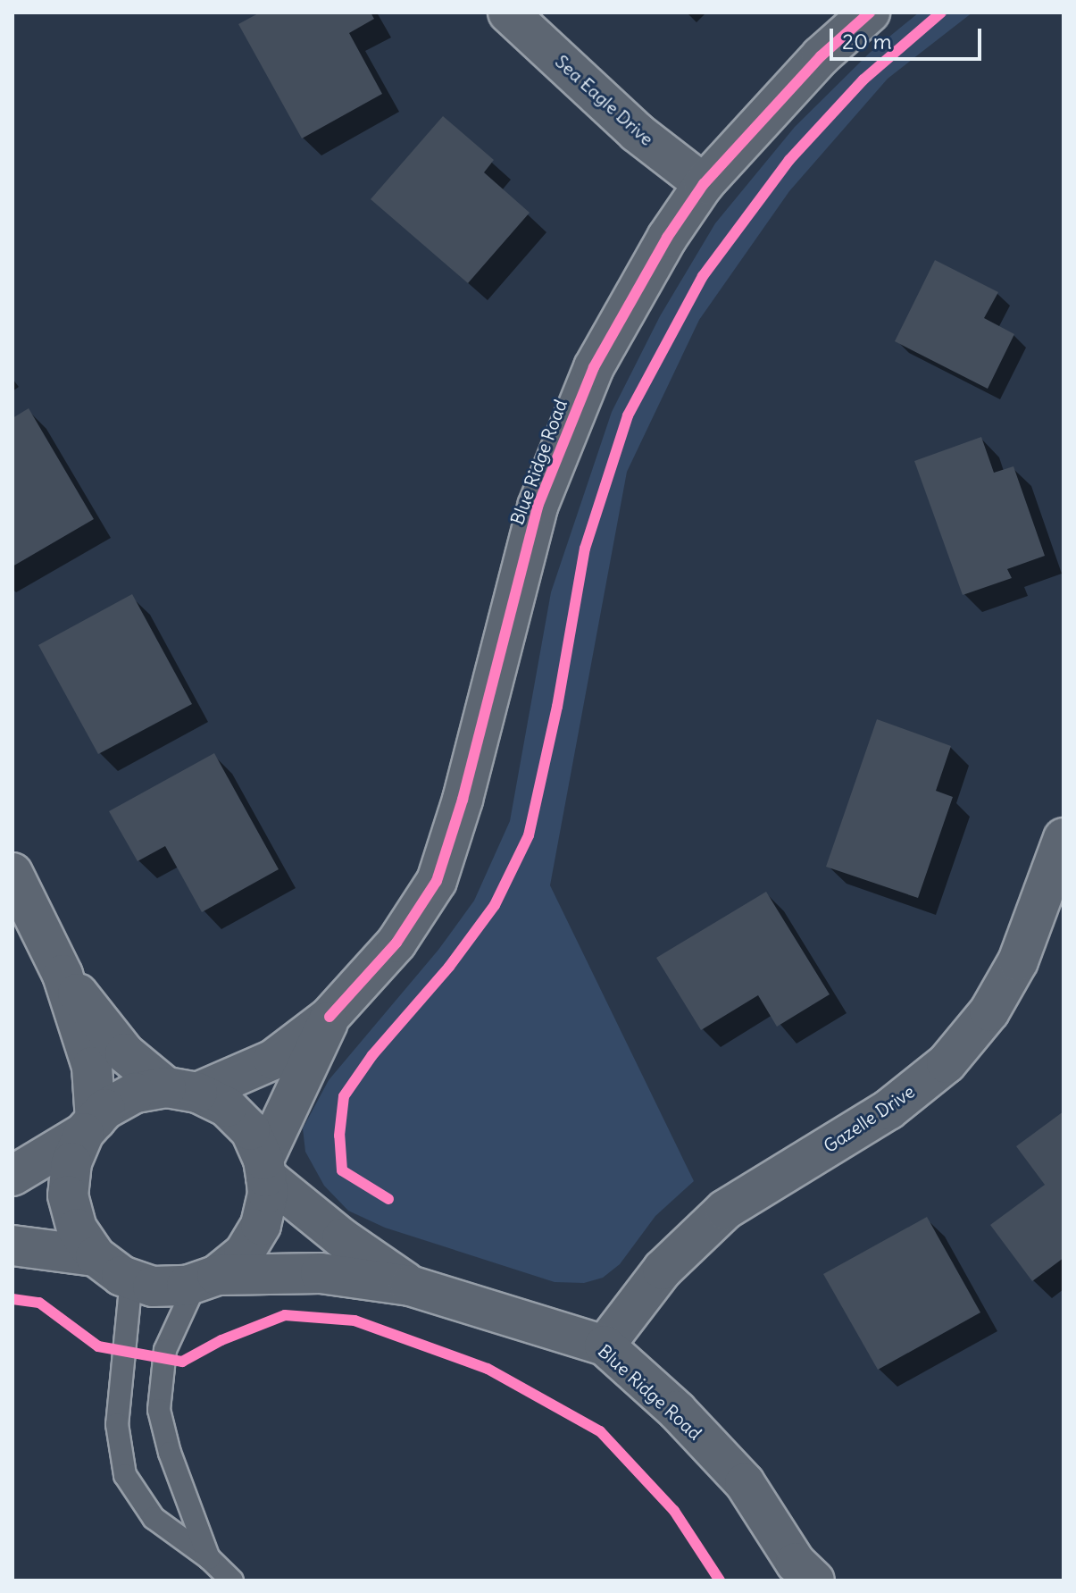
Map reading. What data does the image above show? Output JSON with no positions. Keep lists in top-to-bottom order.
{
  "streets": {
    "street": ["Sea Eagle Drive", "Blue Ridge Road", "Gazelle Drive"]
  },
  "crossings": [
    ["Sea Eagle Drive", "Blue Ridge Road"],
    ["Blue Ridge Road", "Gazelle Drive"]
  ],
  "scale_bar": "20 m"
}
